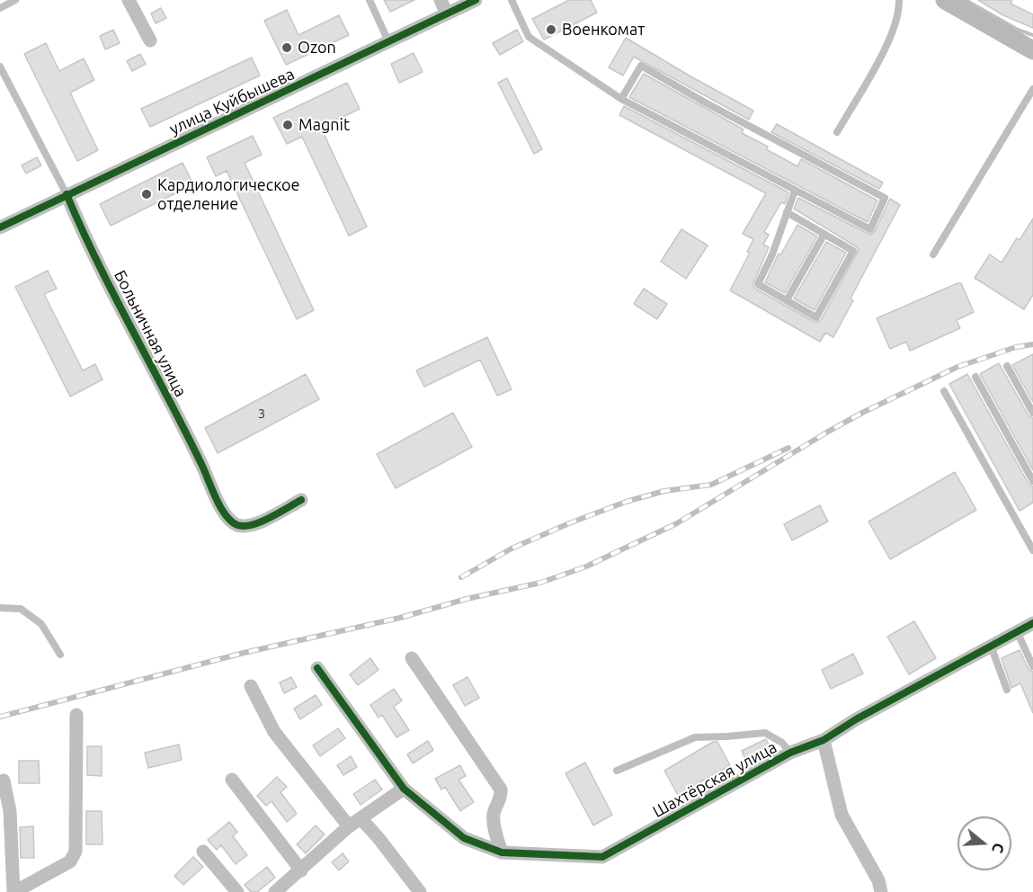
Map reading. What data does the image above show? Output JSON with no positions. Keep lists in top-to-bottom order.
{
  "streets": {
    "street": ["улица Куйбышева", "Больничная улица", "Шахтёрская улица"]
  },
  "crossings": [
    ["улица Куйбышева", "Больничная улица"]
  ],
  "places": [
    "Военкомат",
    "Ozon",
    "Magnit",
    "Кардиологическое отделение"
  ],
  "house_numbers": ["3"],
  "north": "right"
}
